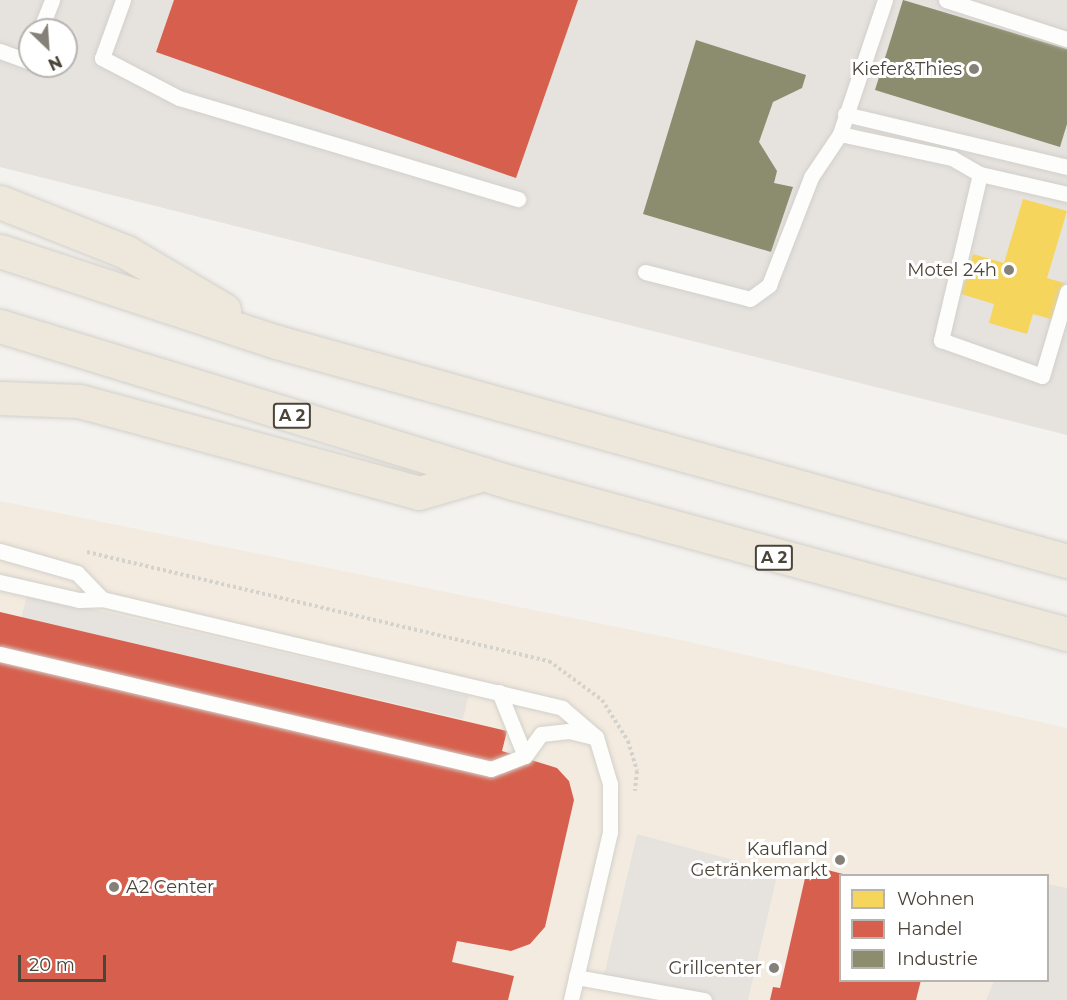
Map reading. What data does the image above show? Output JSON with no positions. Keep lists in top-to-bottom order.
{
  "streets": {
    "highway": ["A 2"]
  },
  "places": [
    "Kiefer&Thies",
    "Motel 24h",
    "Kaufland Getränkemarkt",
    "A2 Center",
    "Grillcenter"
  ],
  "legend": ["Wohnen", "Handel", "Industrie"],
  "scale_bar": "20 m",
  "north": "bottom right"
}
